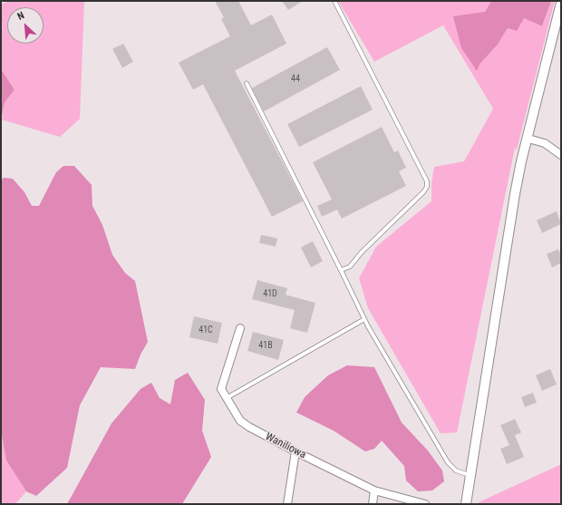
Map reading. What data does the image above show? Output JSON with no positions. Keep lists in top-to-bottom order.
{
  "streets": {
    "street": ["Waniliowa"]
  },
  "house_numbers": [
    "44",
    "41D",
    "41C",
    "41B"
  ],
  "north": "top left"
}
